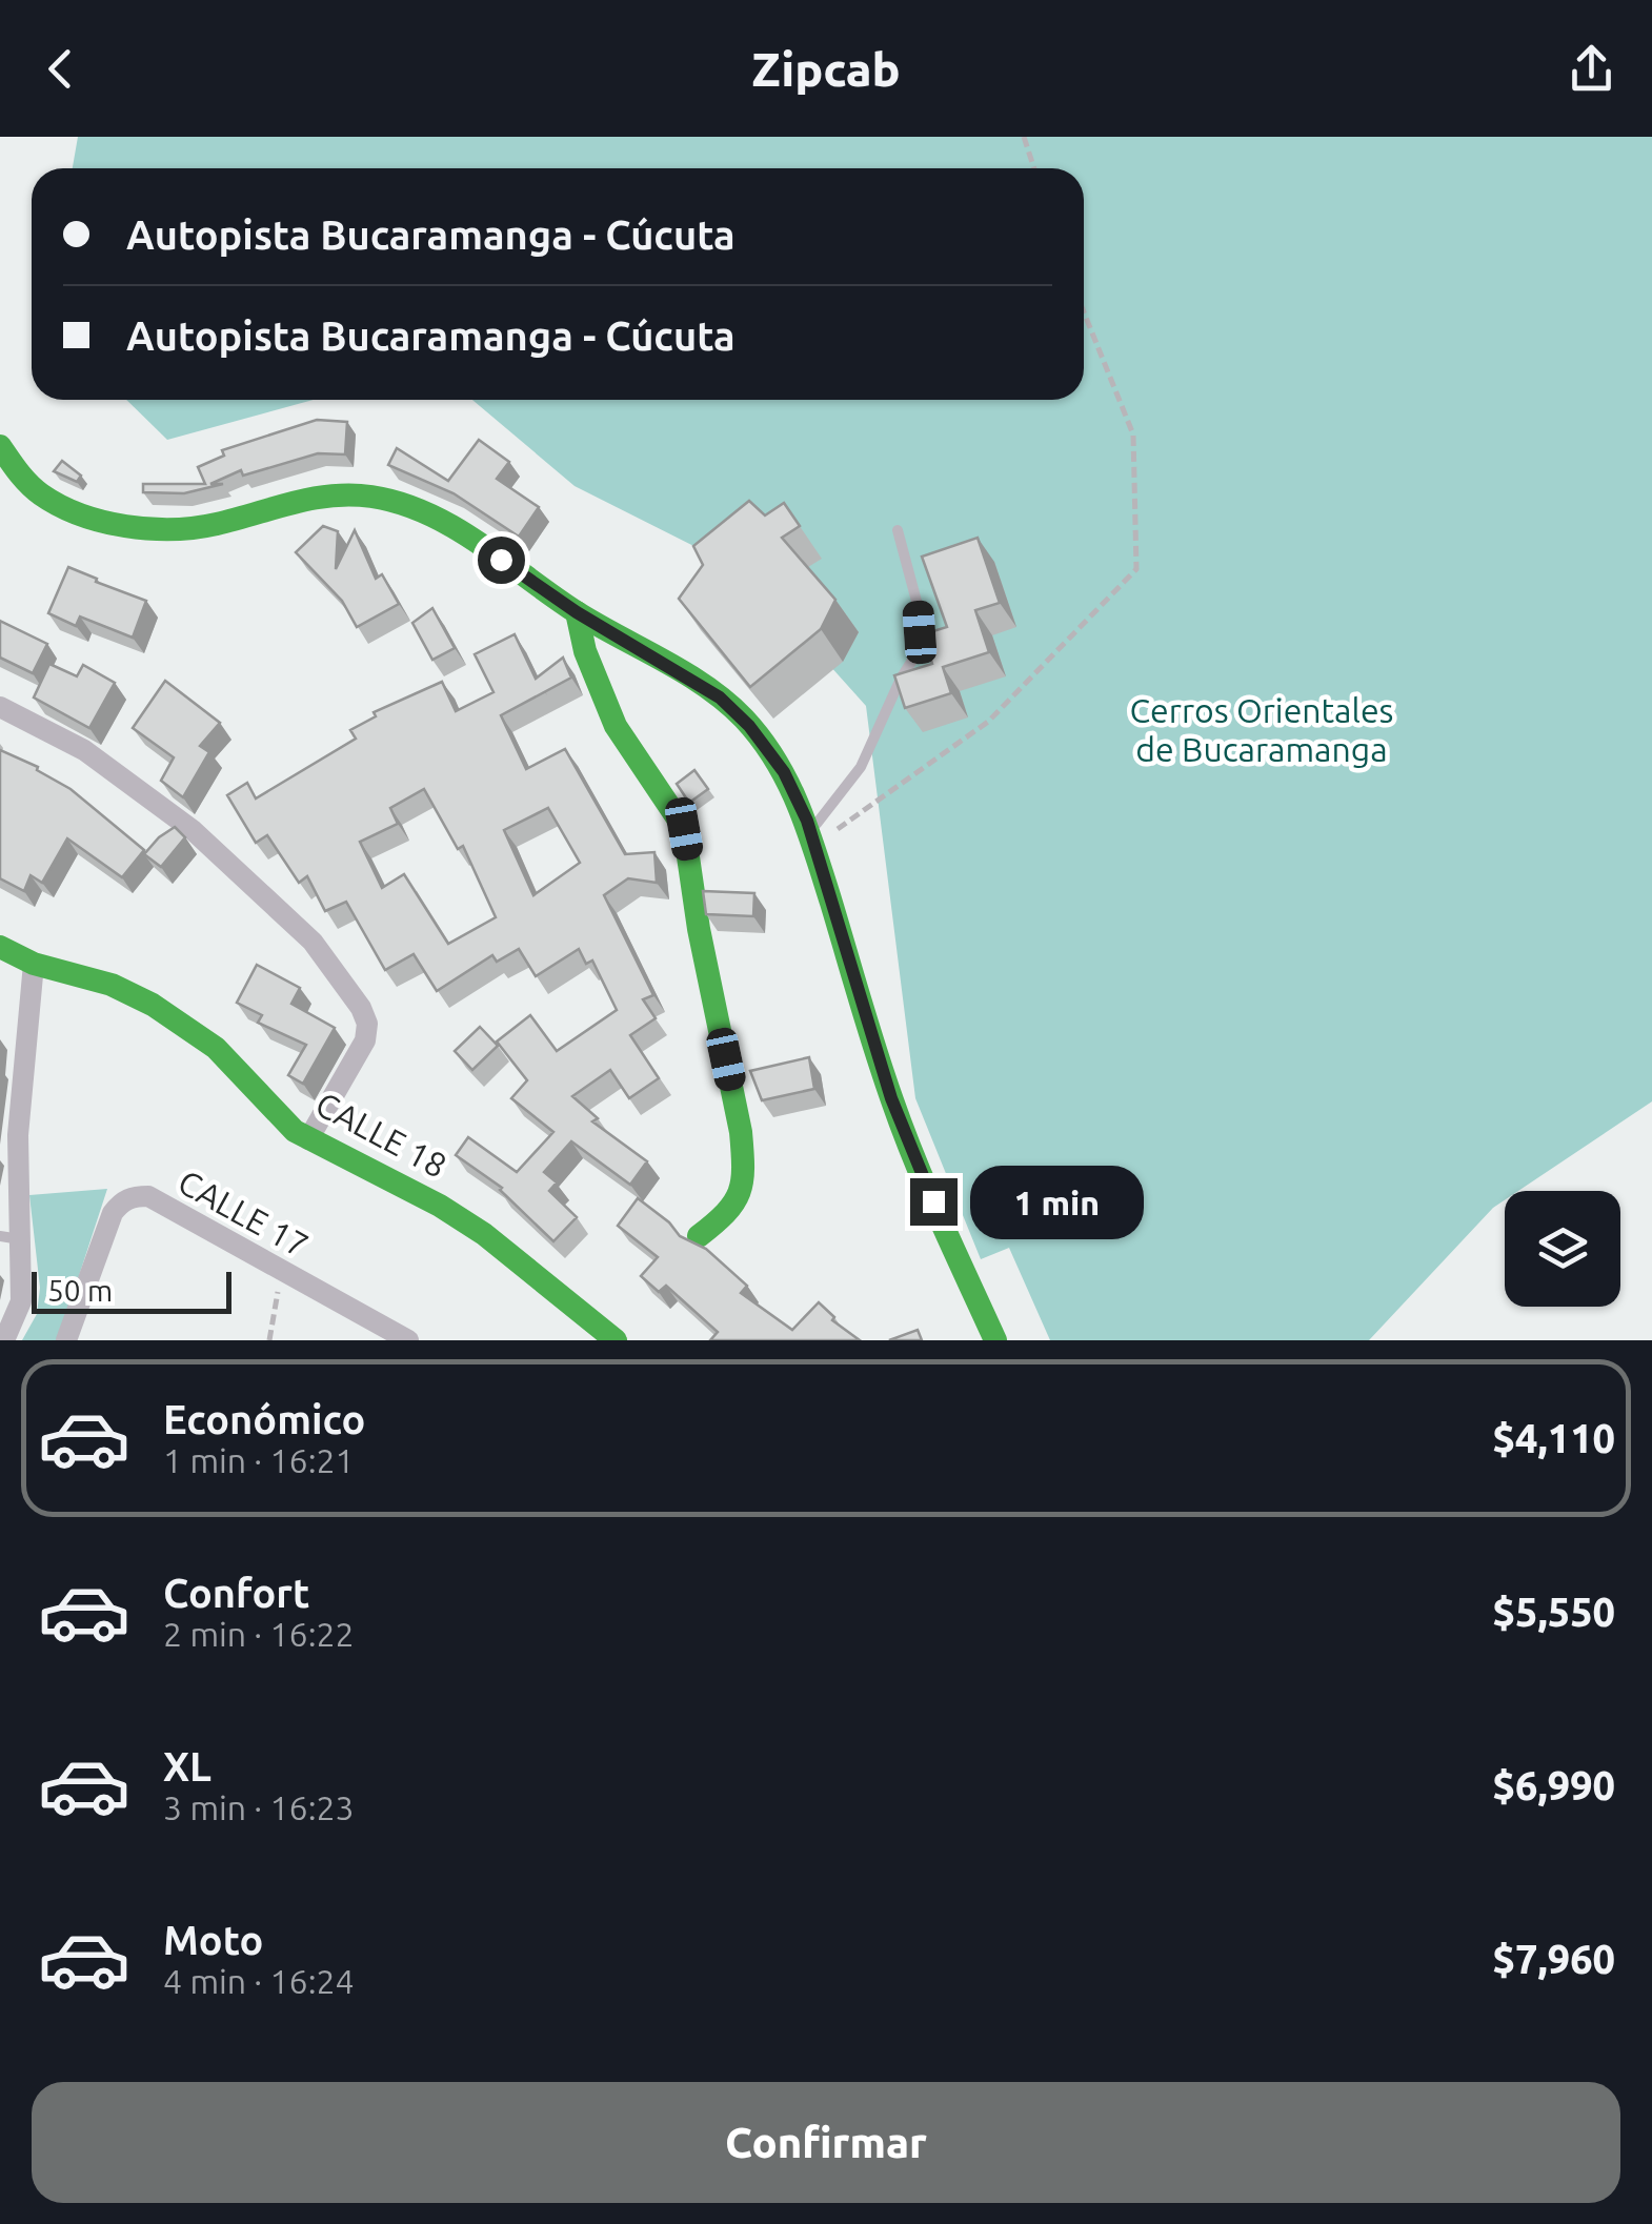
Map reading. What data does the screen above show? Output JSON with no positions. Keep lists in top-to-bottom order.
{
  "streets": {
    "main road": ["CALLE 18"],
    "street": ["CALLE 17"]
  },
  "parks": ["Cerros Orientales de Bucaramanga"],
  "scale_bar": "50 m",
  "page": {
    "header": "Zipcab",
    "banner": ["Autopista Bucaramanga - Cúcuta", "Autopista Bucaramanga - Cúcuta"],
    "bubble": "1 min",
    "scale": "50 m",
    "list": [
      {
        "name": "Económico",
        "note": "1 min · 16:21",
        "value": "$4,110"
      },
      {
        "name": "Confort",
        "note": "2 min · 16:22",
        "value": "$5,550"
      },
      {
        "name": "XL",
        "note": "3 min · 16:23",
        "value": "$6,990"
      },
      {
        "name": "Moto",
        "note": "4 min · 16:24",
        "value": "$7,960"
      }
    ],
    "buttons": "Confirmar"
  }
}
